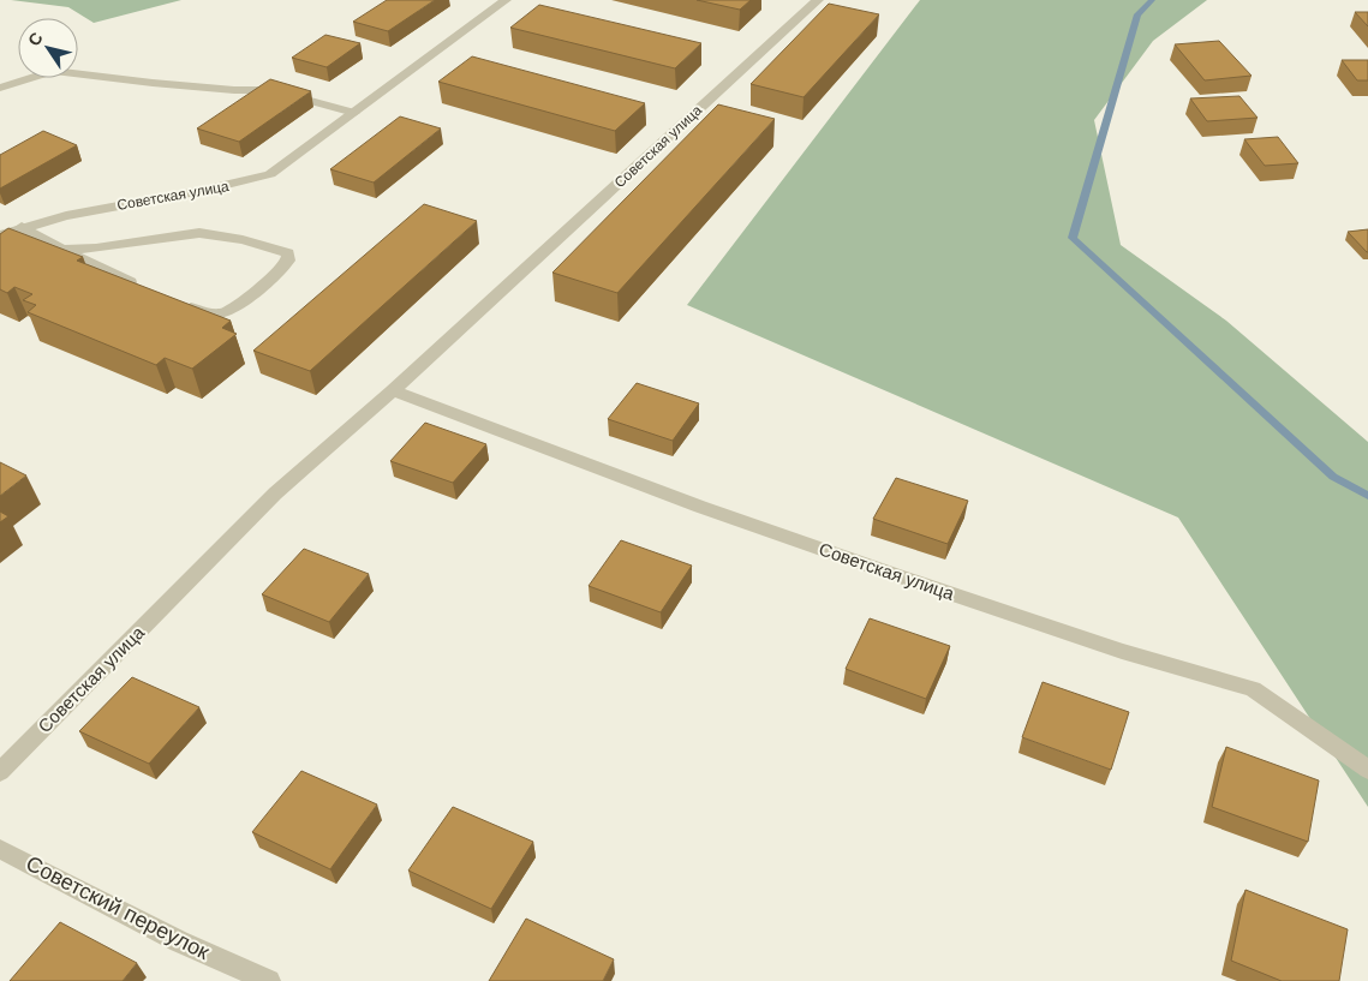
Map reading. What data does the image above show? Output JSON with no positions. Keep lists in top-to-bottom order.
{
  "streets": {
    "street": ["Советская улица", "Советский переулок"]
  },
  "north": "top left"
}
